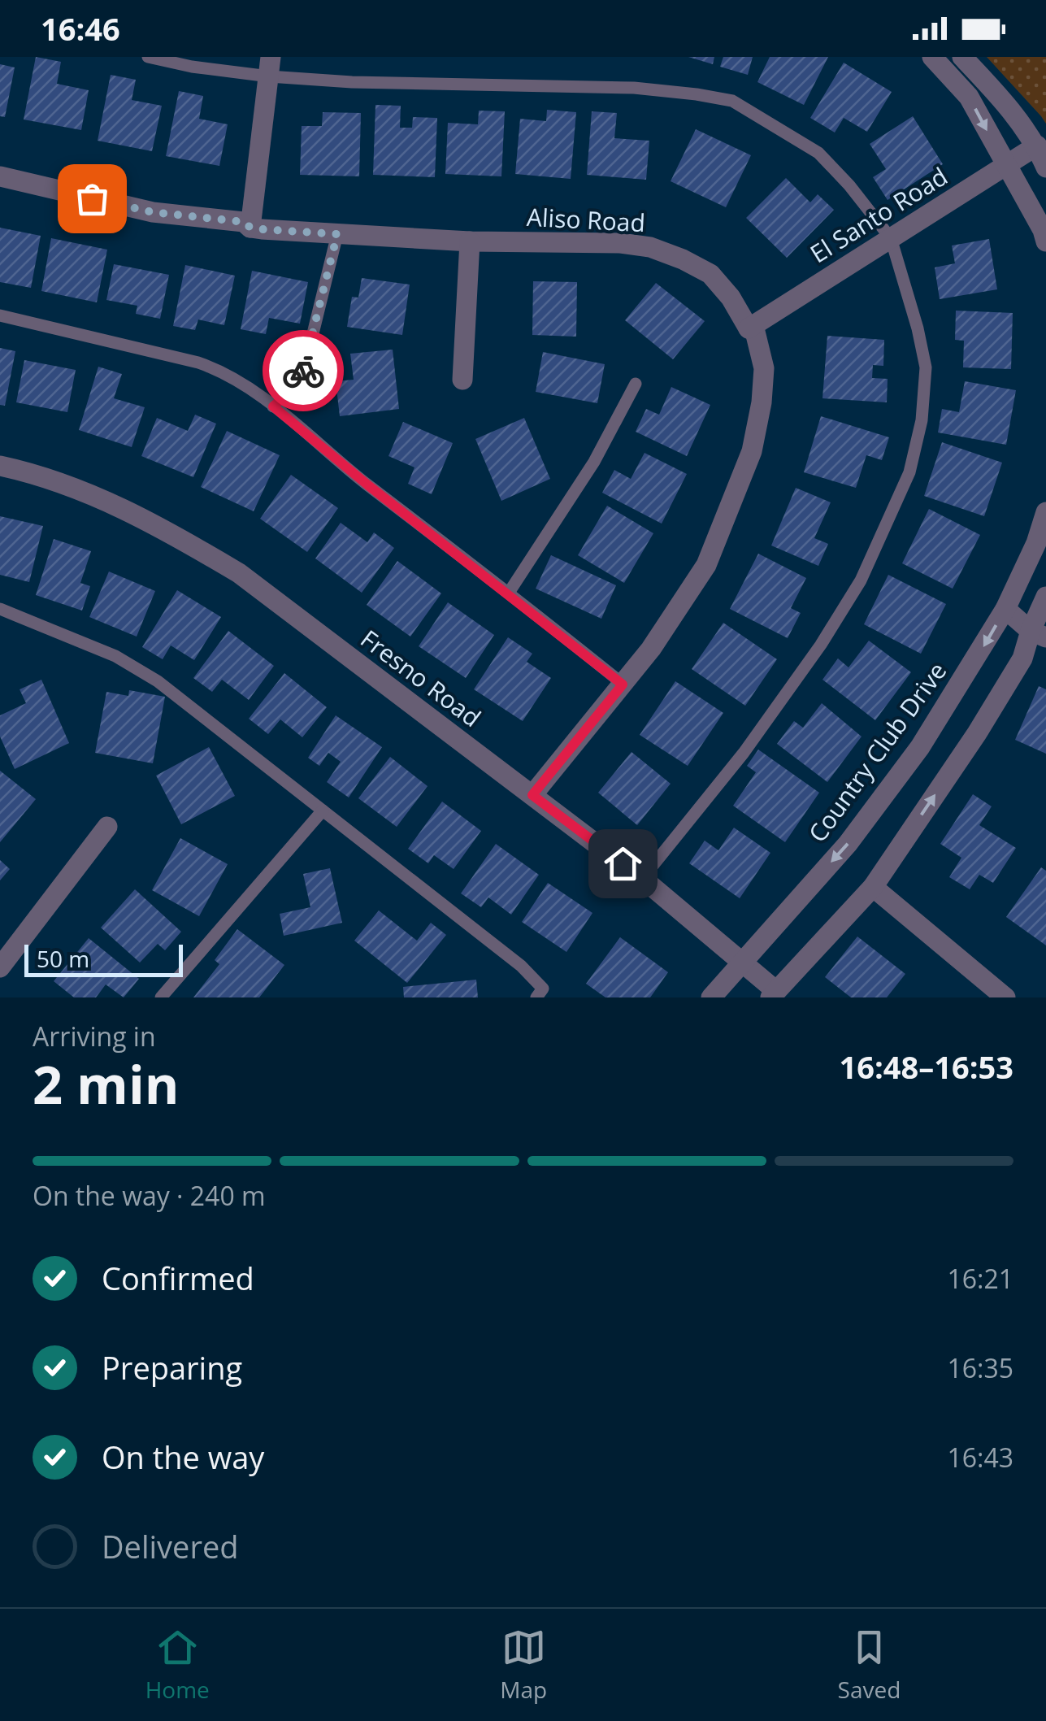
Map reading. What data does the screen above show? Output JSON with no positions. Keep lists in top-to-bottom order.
{
  "streets": {
    "street": [
      "El Santo Road",
      "Aliso Road",
      "Fresno Road",
      "Country Club Drive"
    ]
  },
  "crossings": [
    ["El Santo Road", "Aliso Road"],
    ["Aliso Road", "Fresno Road"],
    ["Fresno Road", "Country Club Drive"]
  ],
  "scale_bar": "50 m",
  "page": {
    "status": "16:46",
    "scale": "50 m",
    "heading": ["2 min", "Arriving in", "16:48–16:53"],
    "bar": "On the way · 240 m",
    "list": [
      ["Confirmed", "16:21"],
      ["Preparing", "16:35"],
      ["On the way", "16:43"],
      "Delivered"
    ],
    "tabs": ["Home", "Map", "Saved"]
  }
}
